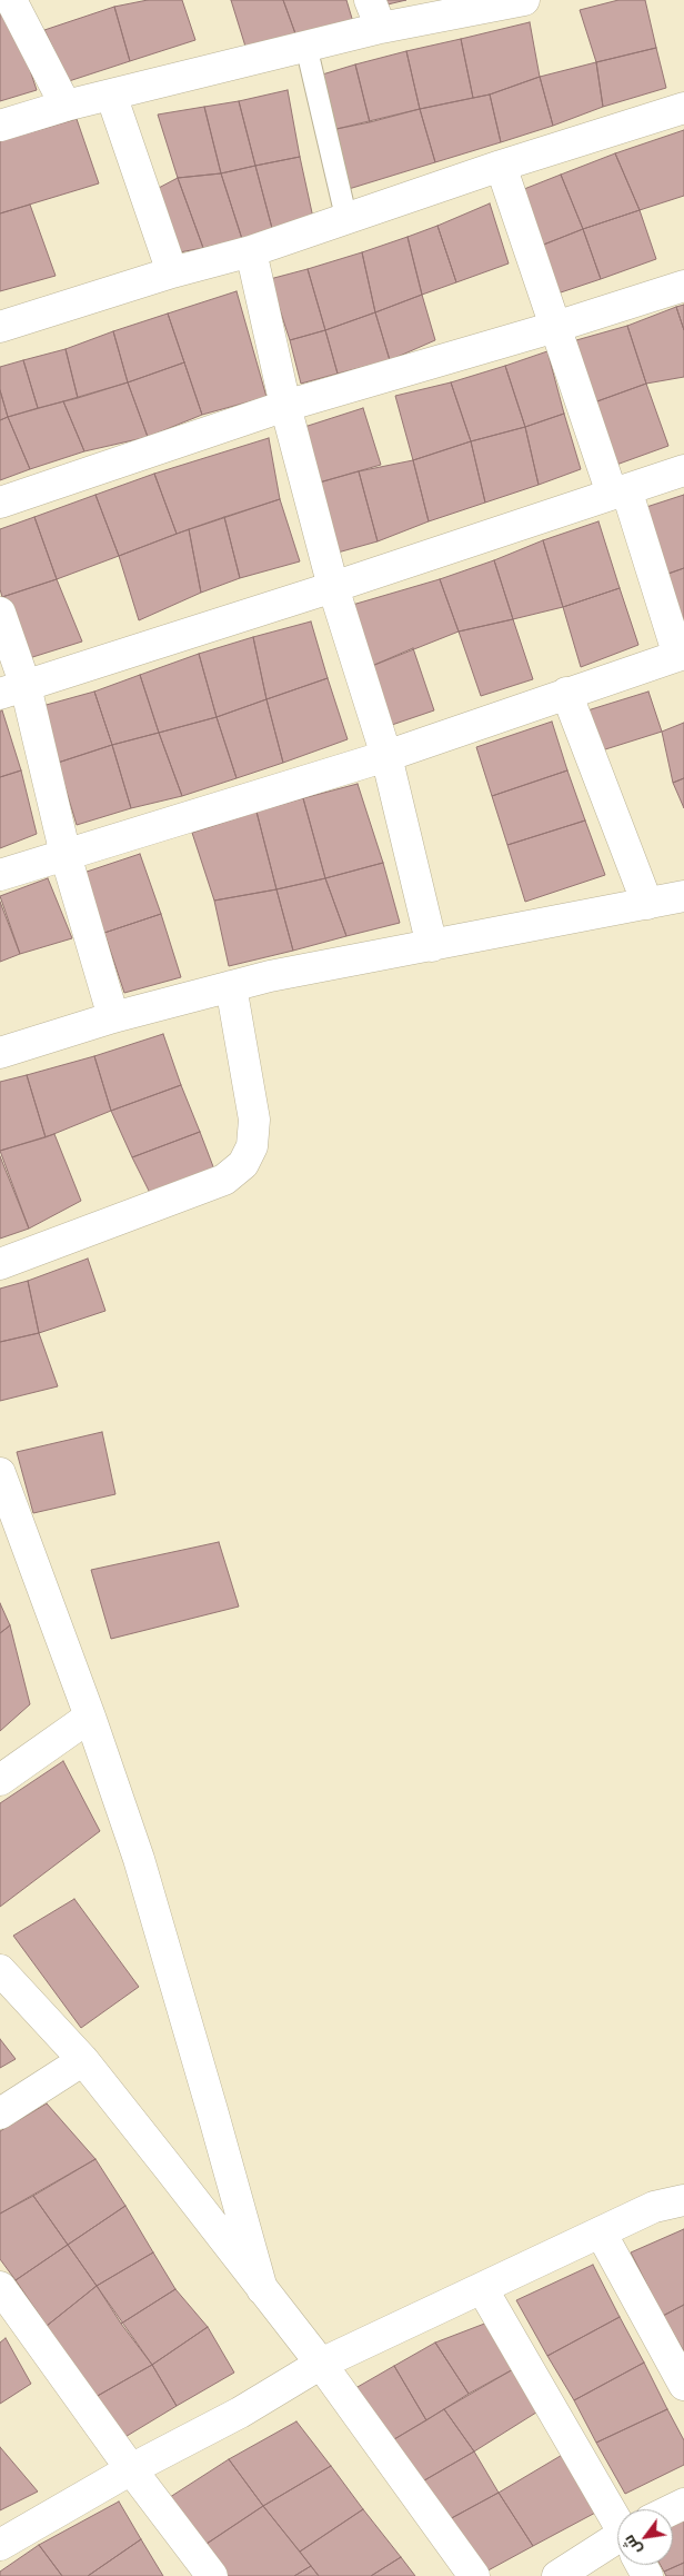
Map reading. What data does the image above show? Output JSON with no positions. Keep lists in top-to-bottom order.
{
  "north": "bottom left"
}
